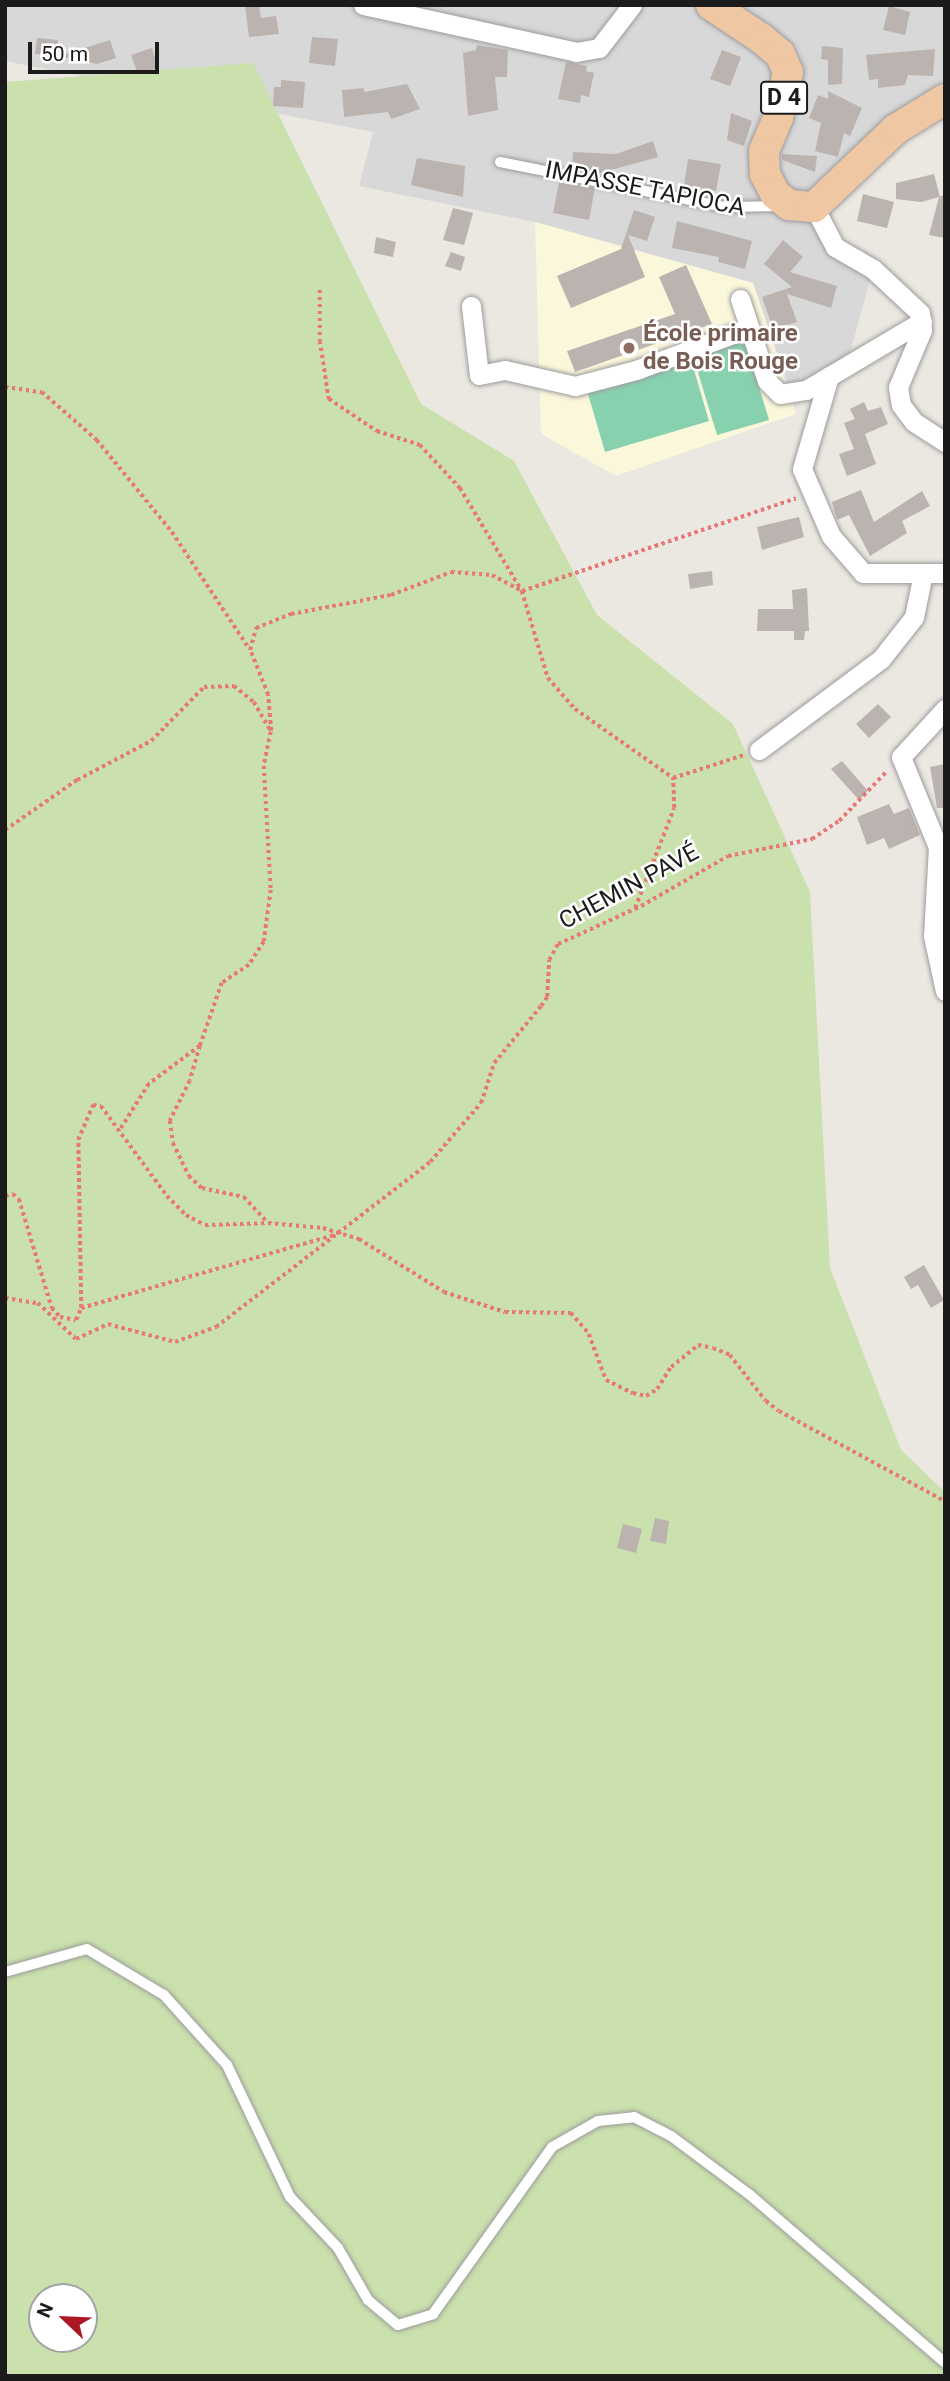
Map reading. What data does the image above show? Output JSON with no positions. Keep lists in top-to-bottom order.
{
  "streets": {
    "main road": ["D 4"],
    "lane": ["IMPASSE TAPIOCA"],
    "path": ["CHEMIN PAVÉ"]
  },
  "crossings": [
    ["D 4", "IMPASSE TAPIOCA"]
  ],
  "places": ["École primaire de Bois Rouge"],
  "scale_bar": "50 m",
  "north": "top left"
}
